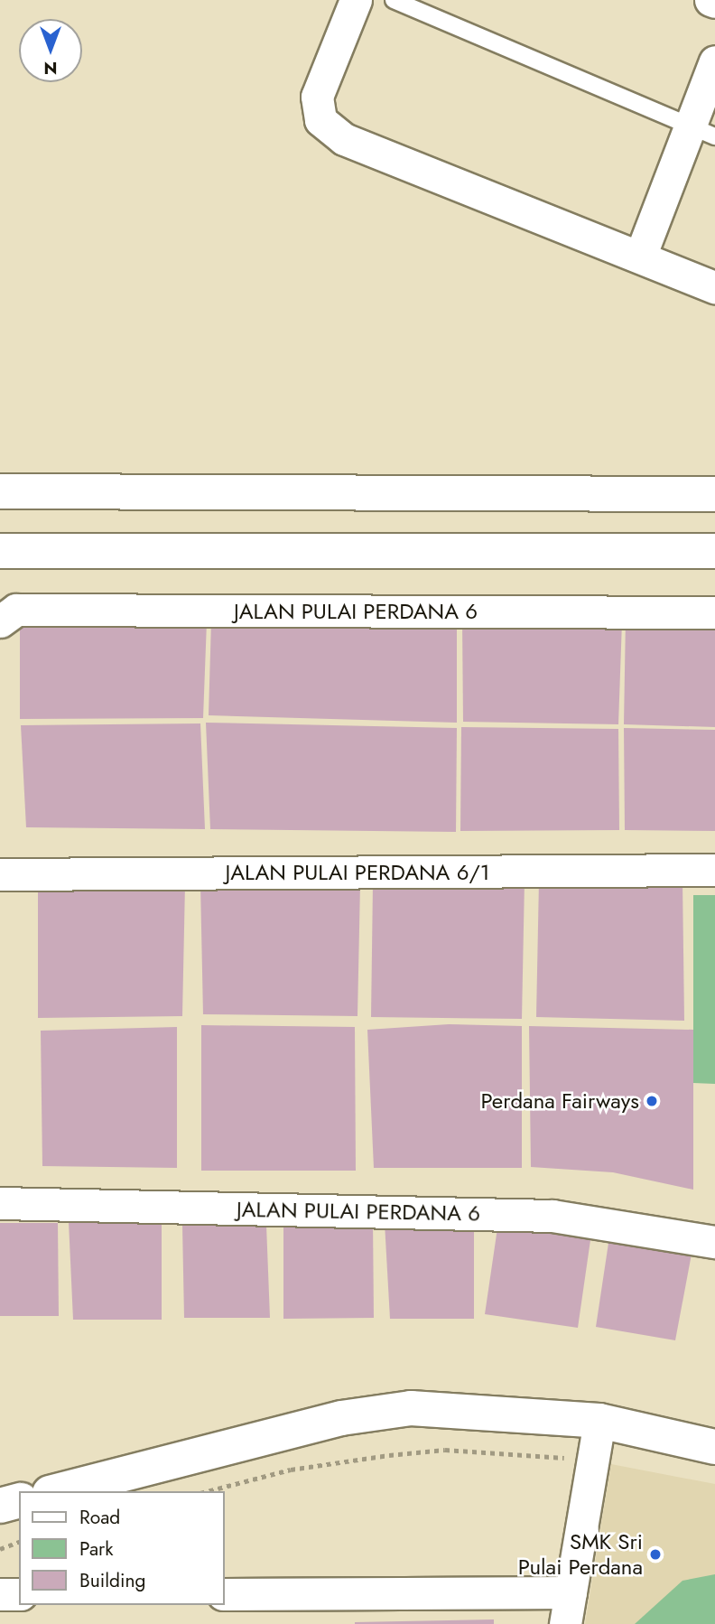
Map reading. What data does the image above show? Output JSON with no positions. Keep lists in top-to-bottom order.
{
  "streets": {
    "street": ["JALAN PULAI PERDANA 6", "JALAN PULAI PERDANA 6/1"]
  },
  "places": ["Perdana Fairways", "SMK Sri Pulai Perdana"],
  "legend": ["Road", "Park", "Building"],
  "north": "bottom"
}
